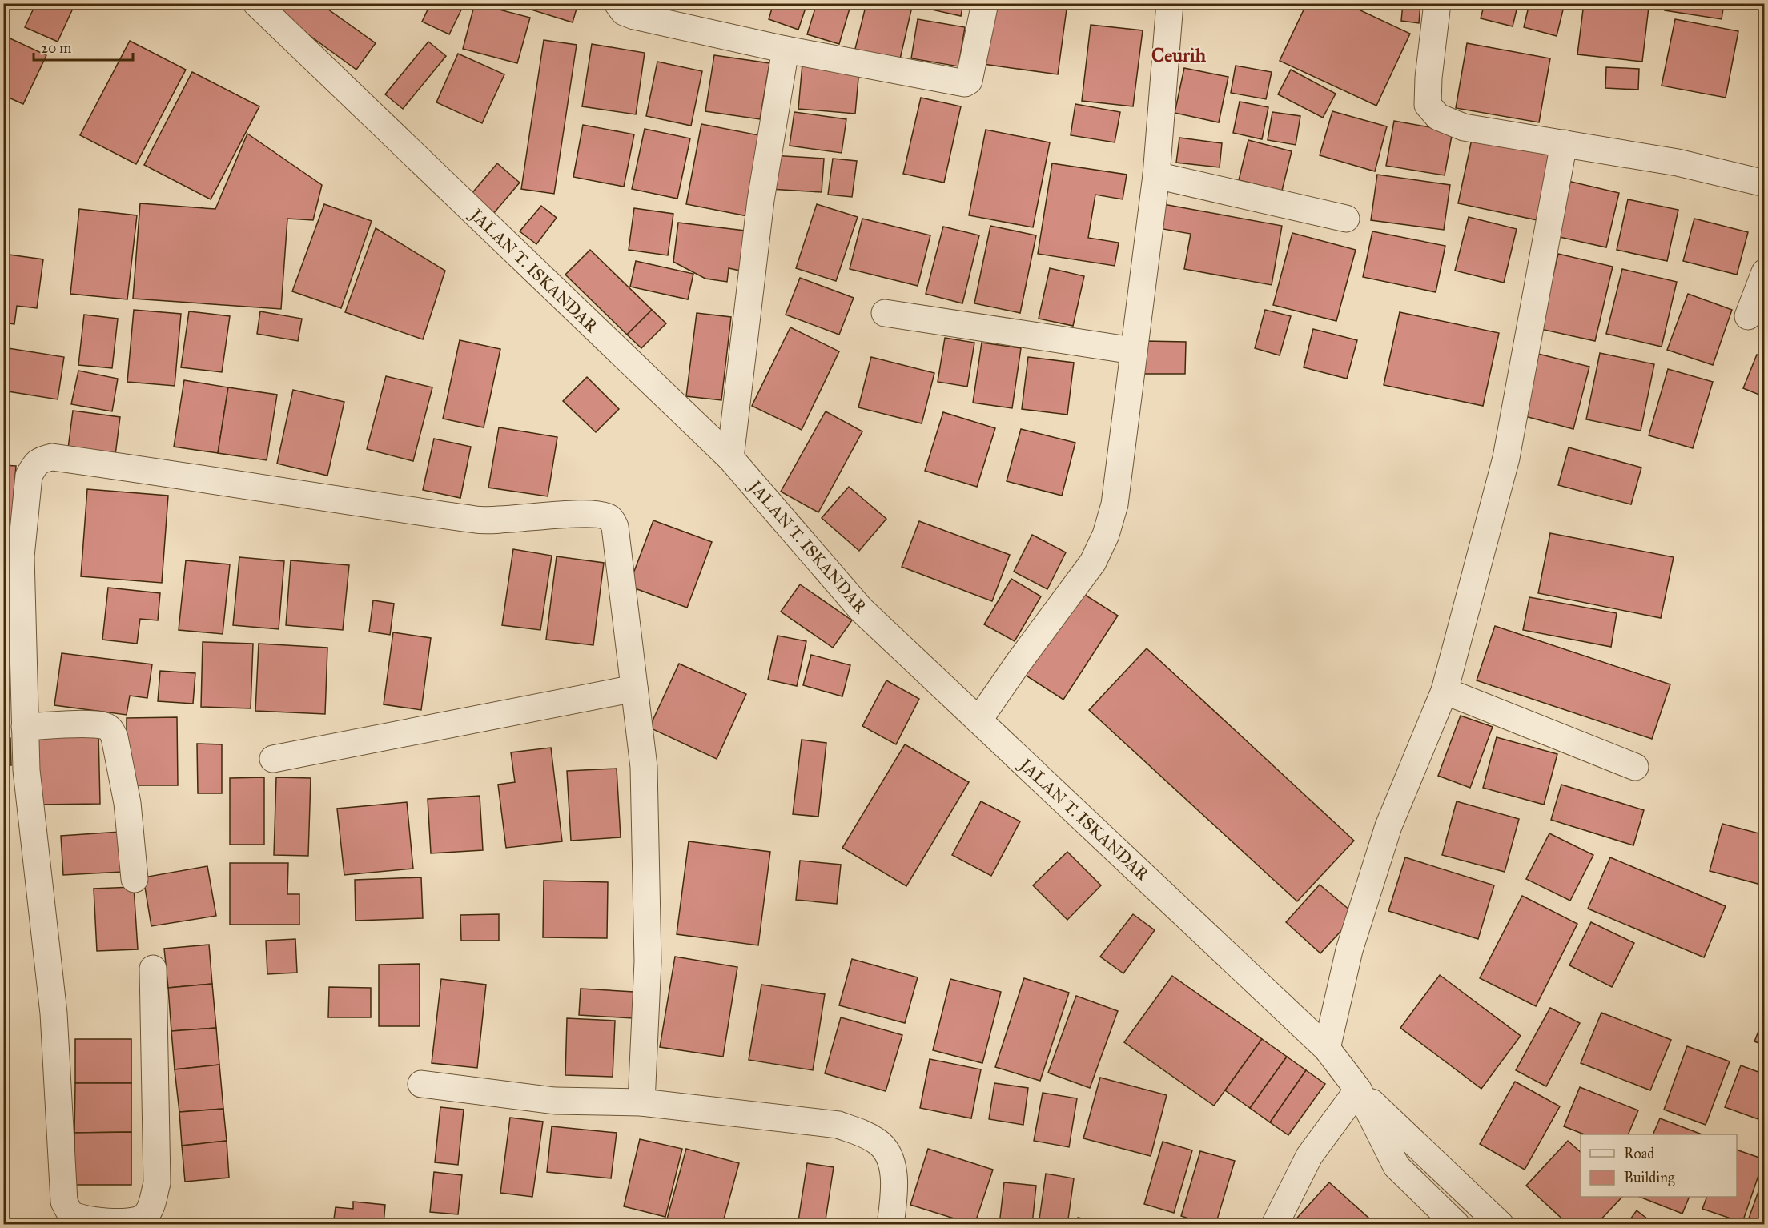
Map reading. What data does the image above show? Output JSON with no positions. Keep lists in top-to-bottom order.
{
  "streets": {
    "street": ["JALAN T. ISKANDAR"]
  },
  "districts": ["Ceurih"],
  "legend": ["Road", "Building"],
  "scale_bar": "20 m"
}
